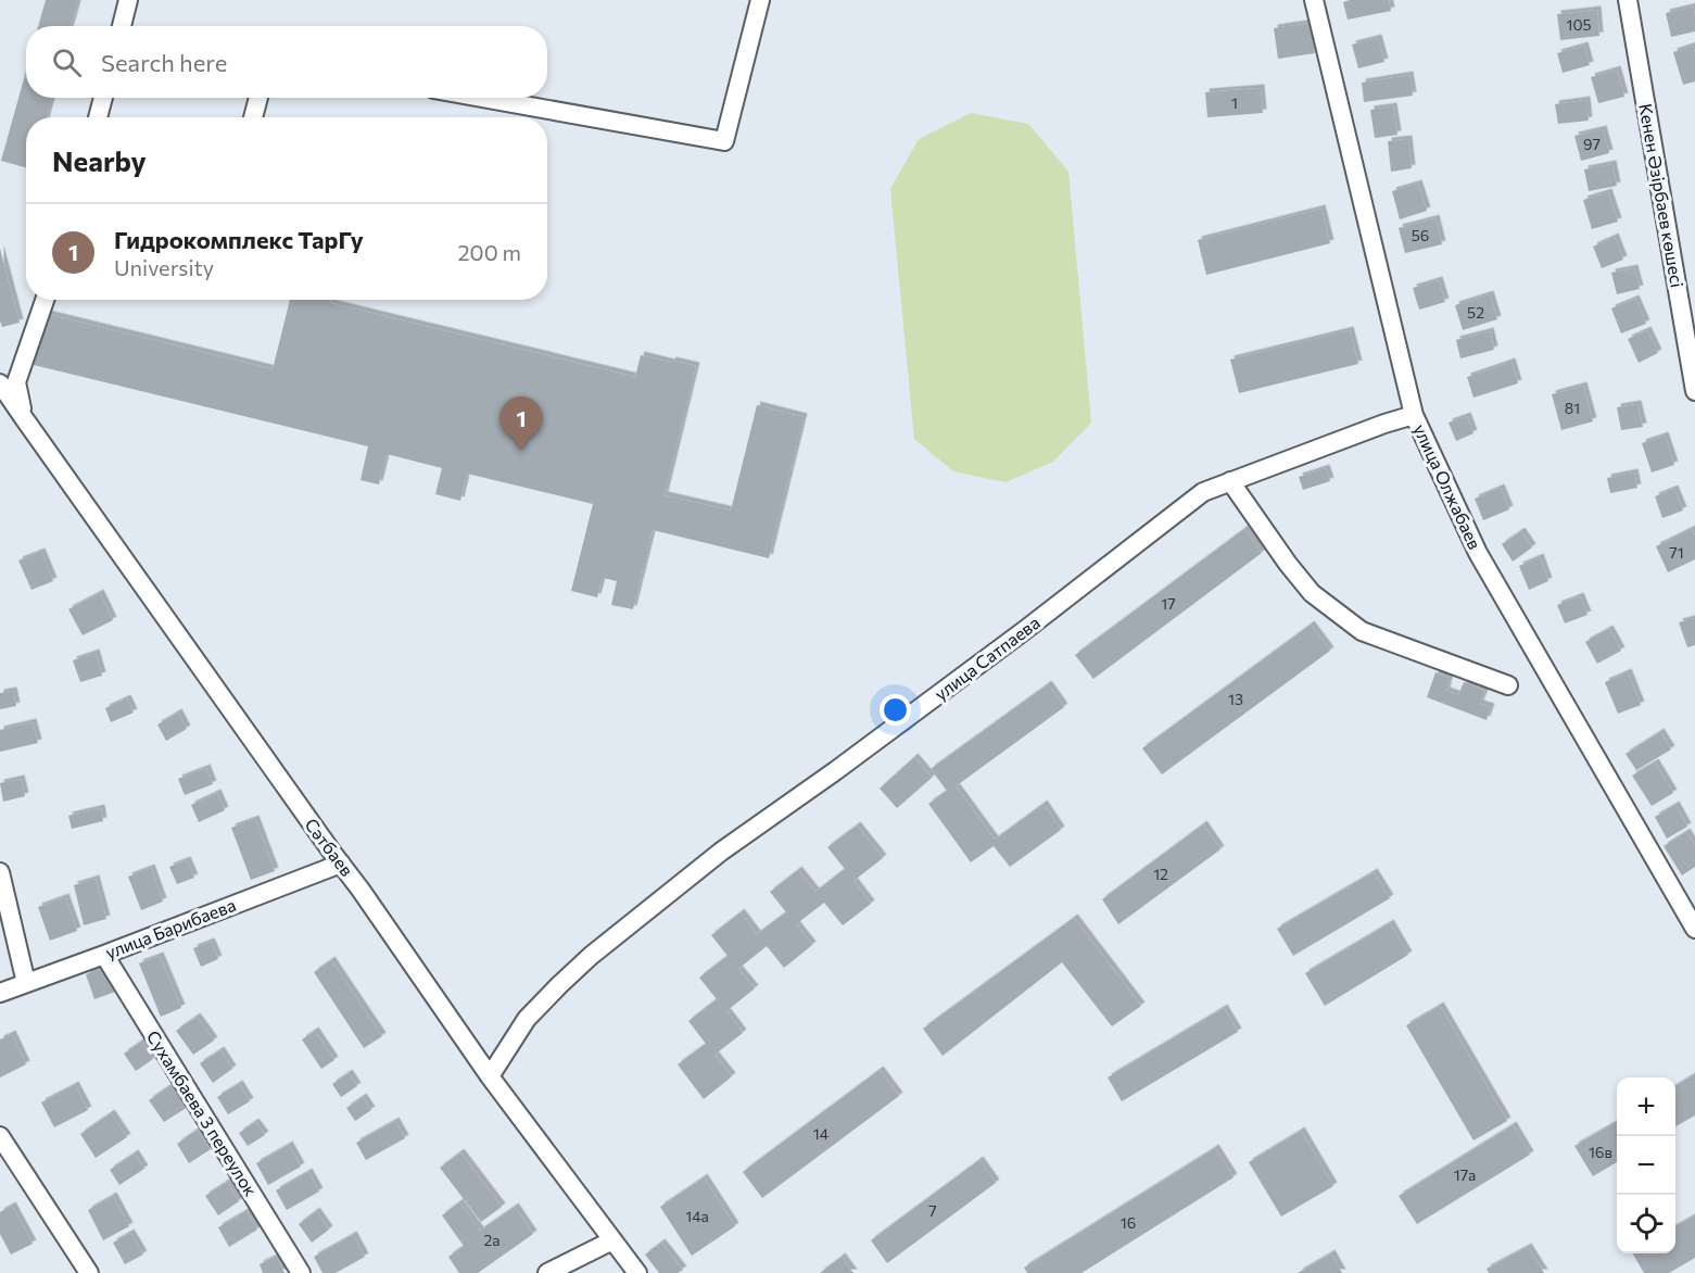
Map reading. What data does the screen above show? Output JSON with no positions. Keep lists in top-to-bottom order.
{
  "streets": {
    "street": [
      "Кенен Әзірбаев көшесі",
      "улица Олжабаев",
      "улица Сатпаева",
      "Сәтбаев",
      "улица Барибаева",
      "Сухамбаева 3 переулок"
    ]
  },
  "crossings": [
    ["улица Олжабаев", "улица Сатпаева"],
    ["улица Сатпаева", "Сәтбаев"],
    ["Сәтбаев", "улица Барибаева"],
    ["улица Барибаева", "Сухамбаева 3 переулок"]
  ],
  "house_numbers": [
    "105",
    "1",
    "97",
    "56",
    "52",
    "81",
    "71",
    "17",
    "13",
    "12",
    "14",
    "16в",
    "17а",
    "7",
    "14а",
    "16",
    "2а"
  ],
  "page": {
    "search": "Search here",
    "heading": "Nearby",
    "list": [
      {
        "mark": "1",
        "name": "Гидрокомплекс ТарГу",
        "note": "University",
        "value": "200 m"
      }
    ],
    "pins": "1",
    "map_buttons": ["+", "−"]
  }
}
